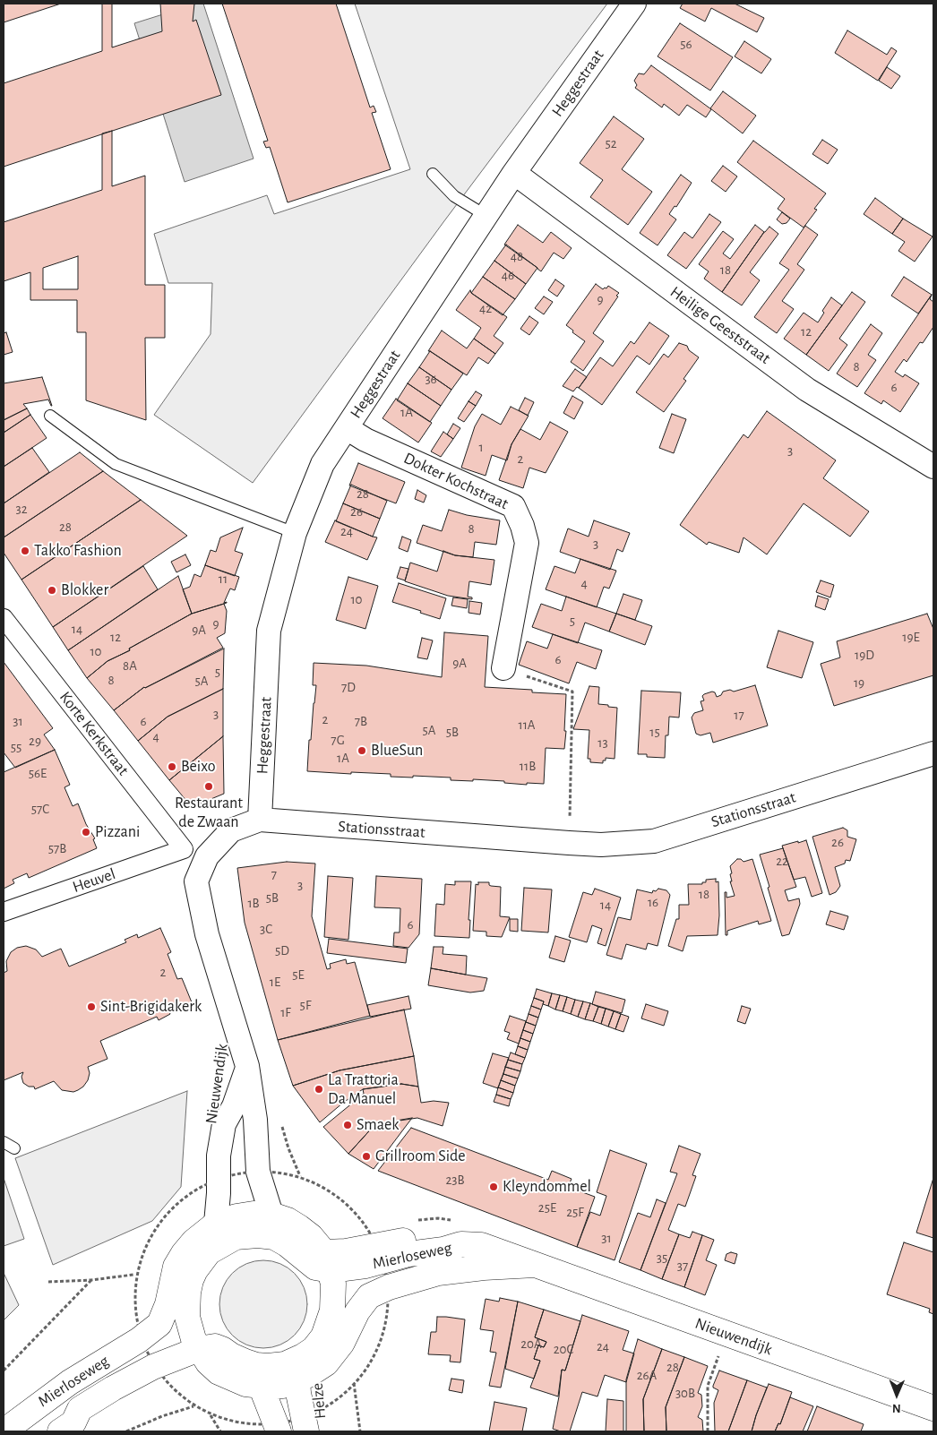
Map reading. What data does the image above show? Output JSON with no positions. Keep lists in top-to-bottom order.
{
  "streets": {
    "main road": ["Nieuwendijk", "Mierloseweg", "Helze"],
    "street": [
      "Heggestraat",
      "Heilige Geeststraat",
      "Dokter Kochstraat",
      "Korte Kerkstraat",
      "Stationsstraat",
      "Heuvel"
    ]
  },
  "crossings": [
    ["Heggestraat", "Heilige Geeststraat"],
    ["Heggestraat", "Dokter Kochstraat"],
    ["Heggestraat", "Stationsstraat"],
    ["Korte Kerkstraat", "Heuvel"],
    ["Stationsstraat", "Nieuwendijk"],
    ["Nieuwendijk", "Mierloseweg"],
    ["Nieuwendijk", "Helze"],
    ["Mierloseweg", "Helze"]
  ],
  "places": [
    "Takko Fashion",
    "Blokker",
    "BlueSun",
    "Beixo",
    "Restaurant de Zwaan",
    "Pizzani",
    "Sint-Brigidakerk",
    "La Trattoria Da Manuel",
    "Smaek",
    "Grillroom Side",
    "Kleyndommel"
  ],
  "house_numbers": [
    "56",
    "52",
    "48",
    "18",
    "46",
    "9",
    "42",
    "12",
    "8",
    "36",
    "6",
    "1A",
    "1",
    "3",
    "2",
    "28",
    "32",
    "26",
    "28",
    "8",
    "24",
    "3",
    "11",
    "4",
    "10",
    "5",
    "9",
    "14",
    "9A",
    "12",
    "19E",
    "10",
    "19D",
    "6",
    "9A",
    "8A",
    "5",
    "8",
    "5A",
    "19",
    "7D",
    "3",
    "17",
    "2",
    "31",
    "6",
    "7B",
    "11A",
    "5A",
    "5B",
    "15",
    "4",
    "7G",
    "29",
    "13",
    "55",
    "1A",
    "11B",
    "56E",
    "57C",
    "26",
    "57B",
    "22",
    "7",
    "3",
    "18",
    "5B",
    "16",
    "1B",
    "14",
    "6",
    "3C",
    "5D",
    "2",
    "5E",
    "1E",
    "5F",
    "1F",
    "23B",
    "25E",
    "25F",
    "31",
    "35",
    "37",
    "20A",
    "24",
    "20C",
    "28",
    "26A",
    "30B"
  ],
  "north": "bottom"
}
